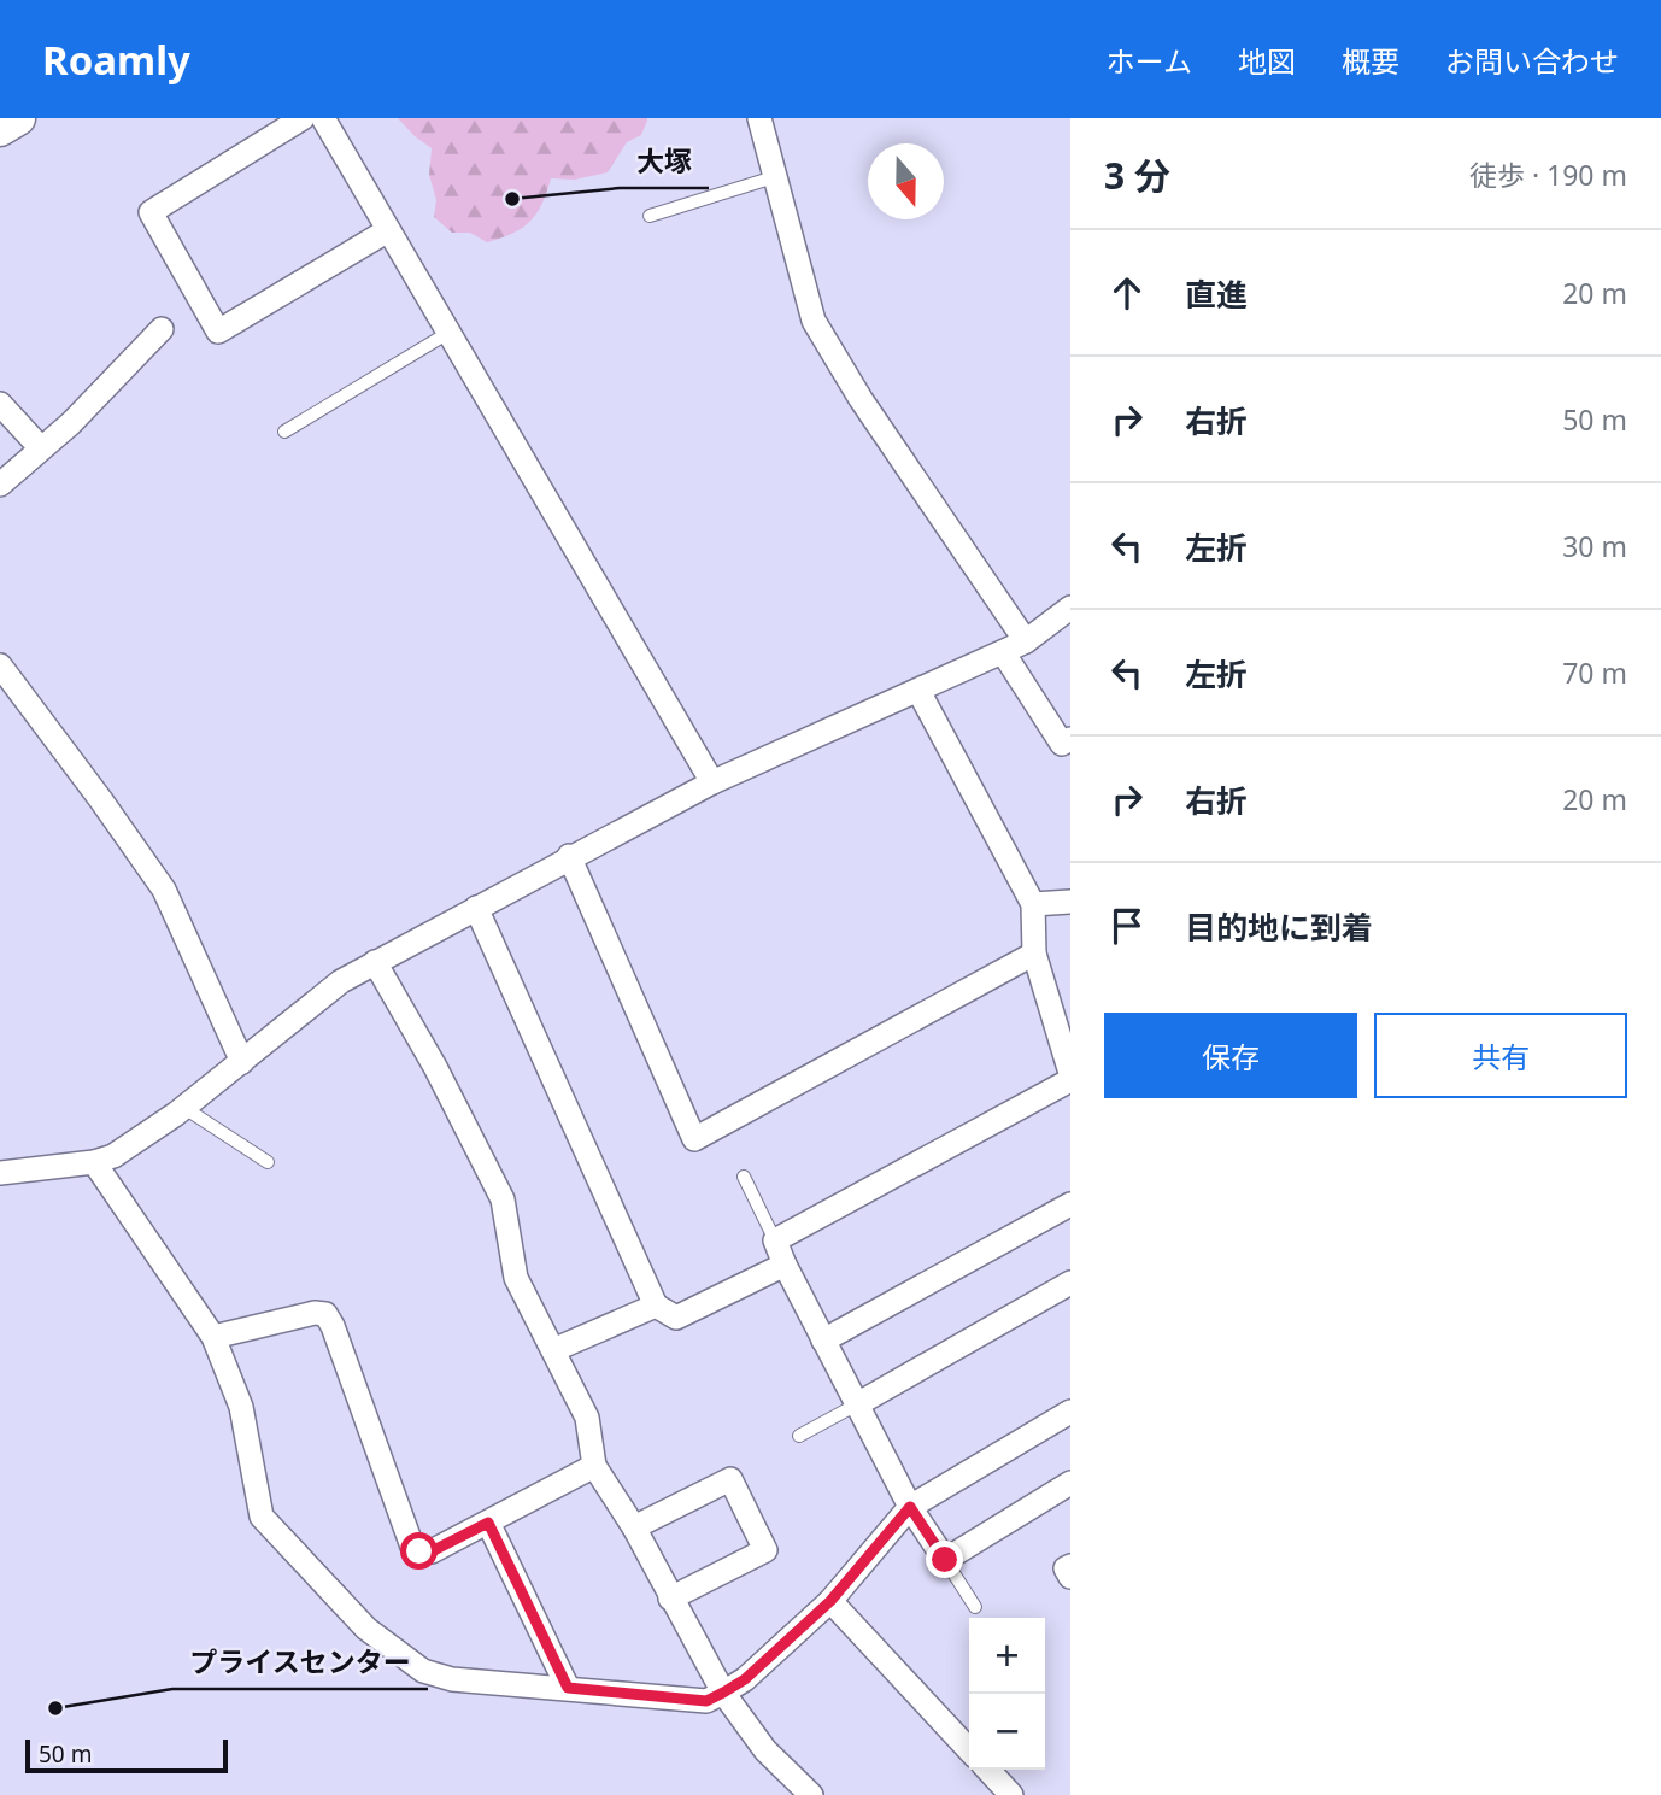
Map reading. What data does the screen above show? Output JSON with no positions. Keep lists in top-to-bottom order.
{
  "places": ["大塚", "プライスセンター"],
  "scale_bar": "50 m",
  "north": "bottom",
  "page": {
    "header": "Roamly",
    "nav": [
      "ホーム",
      "地図",
      "概要",
      "お問い合わせ"
    ],
    "heading": ["3 分", "徒歩 · 190 m"],
    "list": [
      ["直進", "20 m"],
      ["右折", "50 m"],
      ["左折", "30 m"],
      ["左折", "70 m"],
      ["右折", "20 m"],
      "目的地に到着"
    ],
    "buttons": ["保存", "共有"],
    "map_buttons": ["+", "−"],
    "scale": "50 m"
  }
}
